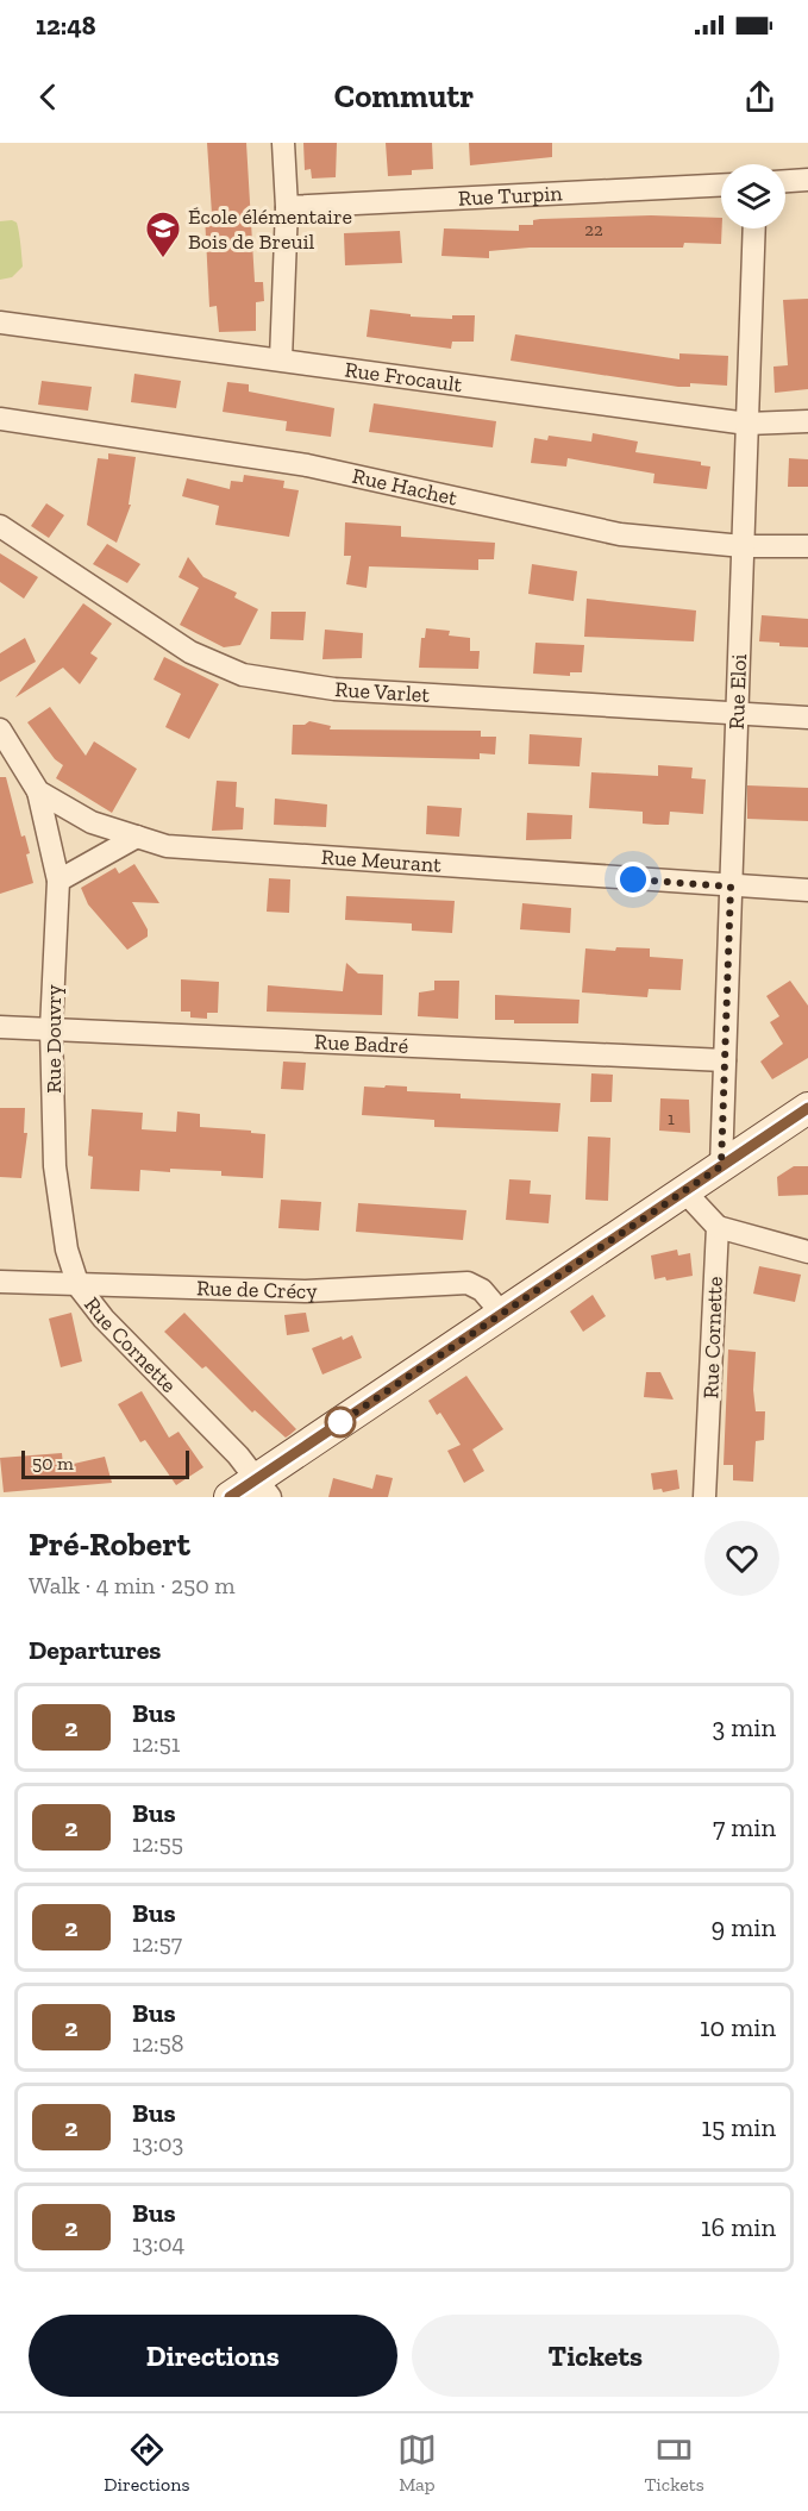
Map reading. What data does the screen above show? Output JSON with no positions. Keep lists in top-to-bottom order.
{
  "streets": {
    "street": [
      "Rue Turpin",
      "Rue Frocault",
      "Rue Hachet",
      "Rue Eloi",
      "Rue Varlet",
      "Rue Meurant",
      "Rue Douvry",
      "Rue Badré",
      "Rue de Crécy",
      "Rue Cornette"
    ]
  },
  "crossings": [
    ["Rue Frocault", "Rue Eloi"],
    ["Rue Hachet", "Rue Eloi"],
    ["Rue Eloi", "Rue Varlet"],
    ["Rue Eloi", "Rue Meurant"],
    ["Rue Eloi", "Rue Badré"],
    ["Rue Meurant", "Rue Douvry"],
    ["Rue Douvry", "Rue Badré"],
    ["Rue Douvry", "Rue de Crécy"],
    ["Rue Douvry", "Rue Cornette"],
    ["Rue de Crécy", "Rue Cornette"]
  ],
  "places": {
    "school or university": ["École élémentaire Bois de Breuil"]
  },
  "lines": ["bus line 2"],
  "house_numbers": ["22", "1"],
  "scale_bar": "50 m",
  "page": {
    "status": "12:48",
    "header": "Commutr",
    "scale": "50 m",
    "heading": [
      ["Pré-Robert", "Walk · 4 min · 250 m"],
      "Departures"
    ],
    "list": [
      {
        "mark": "2",
        "name": "Bus",
        "note": "12:51",
        "value": "3 min"
      },
      {
        "mark": "2",
        "name": "Bus",
        "note": "12:55",
        "value": "7 min"
      },
      {
        "mark": "2",
        "name": "Bus",
        "note": "12:57",
        "value": "9 min"
      },
      {
        "mark": "2",
        "name": "Bus",
        "note": "12:58",
        "value": "10 min"
      },
      {
        "mark": "2",
        "name": "Bus",
        "note": "13:03",
        "value": "15 min"
      },
      {
        "mark": "2",
        "name": "Bus",
        "note": "13:04",
        "value": "16 min"
      }
    ],
    "buttons": ["Directions", "Tickets"],
    "tabs": ["Directions", "Map", "Tickets"]
  }
}
